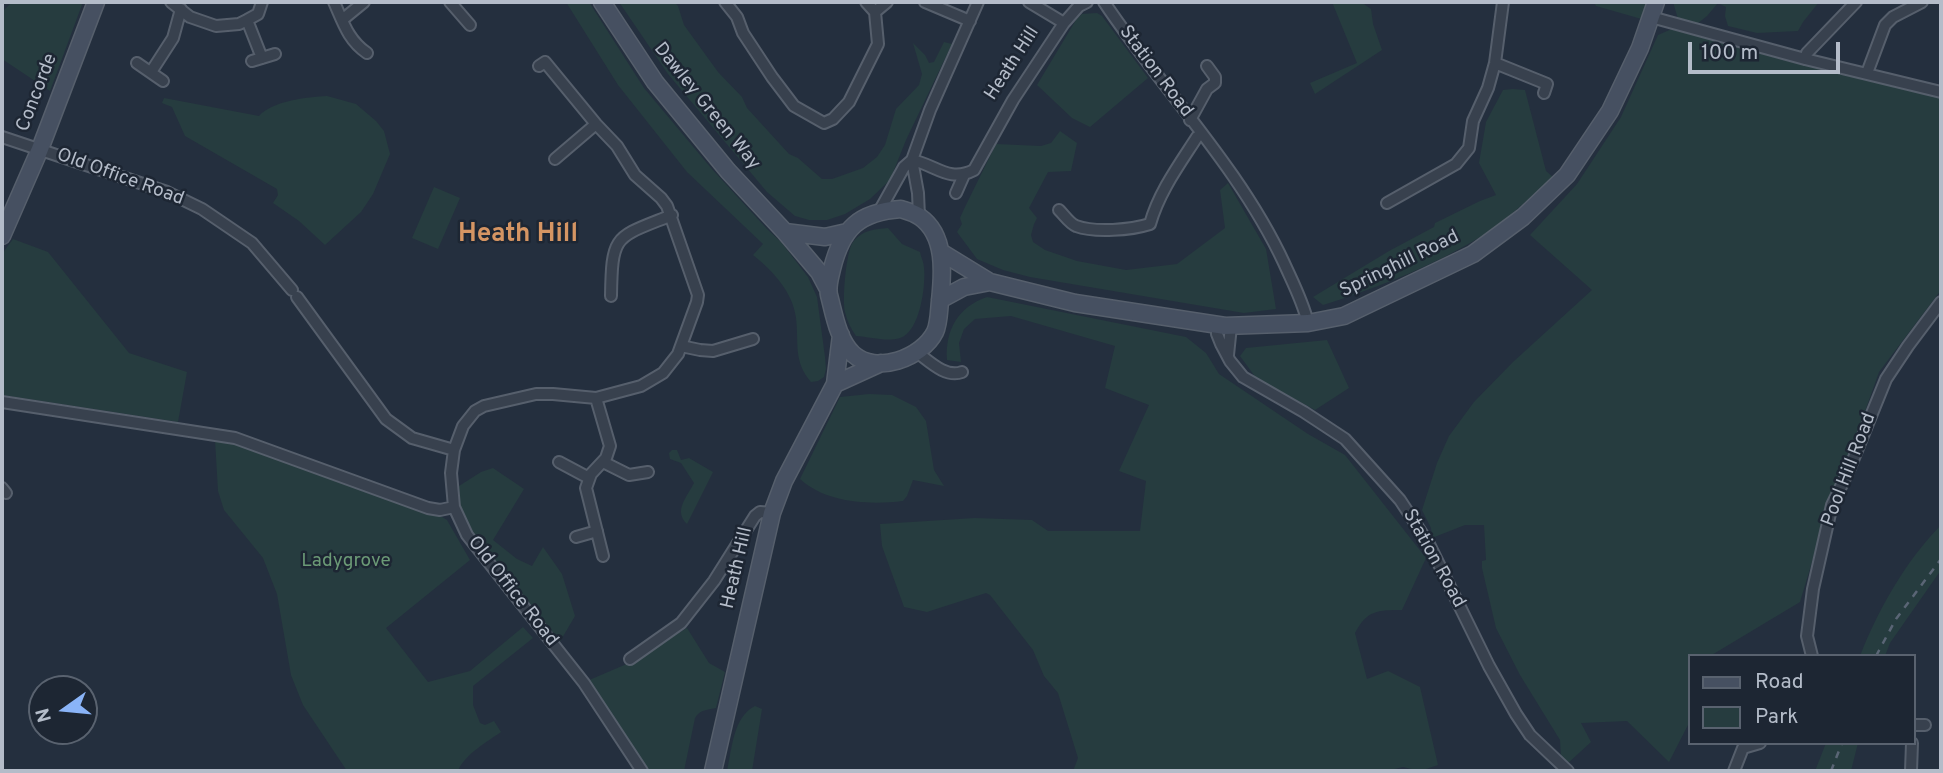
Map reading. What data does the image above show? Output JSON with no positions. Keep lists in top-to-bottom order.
{
  "streets": {
    "main road": [
      "Heath Hill",
      "Concorde",
      "Dawley Green Way",
      "Springhill Road"
    ],
    "street": ["Station Road", "Old Office Road", "Pool Hill Road"]
  },
  "crossings": [
    ["Heath Hill", "Dawley Green Way"],
    ["Heath Hill", "Springhill Road"],
    ["Station Road", "Springhill Road"],
    ["Concorde", "Old Office Road"],
    ["Dawley Green Way", "Springhill Road"]
  ],
  "districts": ["Heath Hill"],
  "parks": ["Ladygrove"],
  "legend": ["Road", "Park"],
  "scale_bar": "100 m",
  "north": "left"
}
